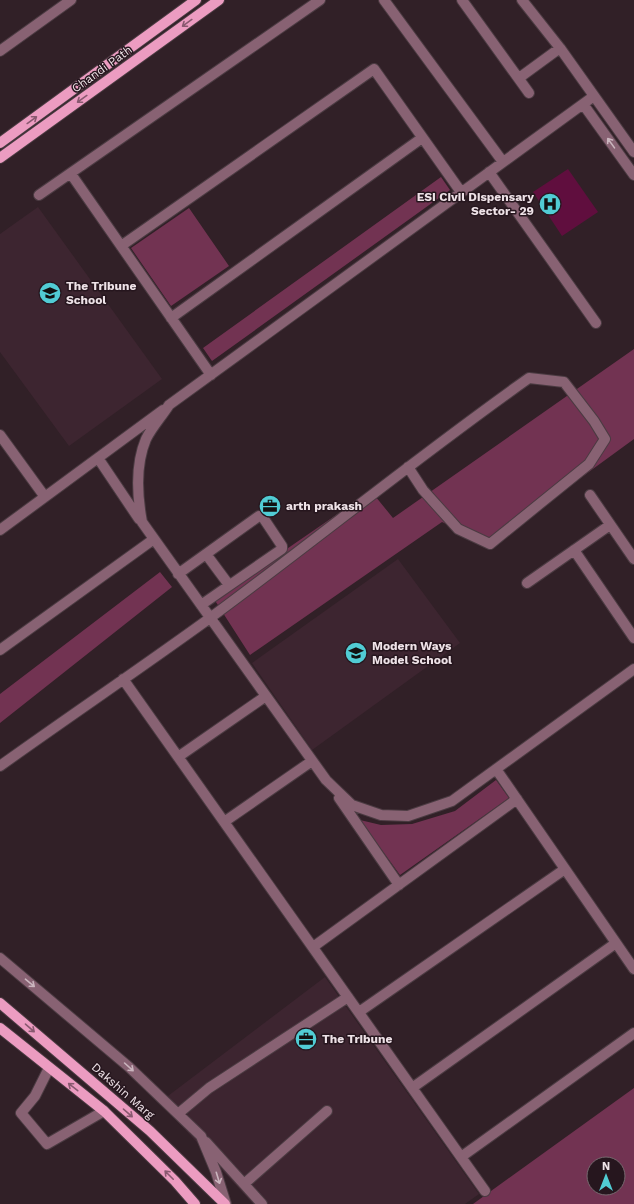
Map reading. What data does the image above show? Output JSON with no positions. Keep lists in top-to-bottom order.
{
  "streets": {
    "main road": ["Chandi Path", "Dakshin Marg"]
  },
  "places": {
    "hospital": ["ESI Civil Dispensary Sector- 29"],
    "school or university": ["The Tribune School", "Modern Ways Model School"],
    "office": ["arth prakash", "The Tribune"]
  },
  "north": "top"
}
